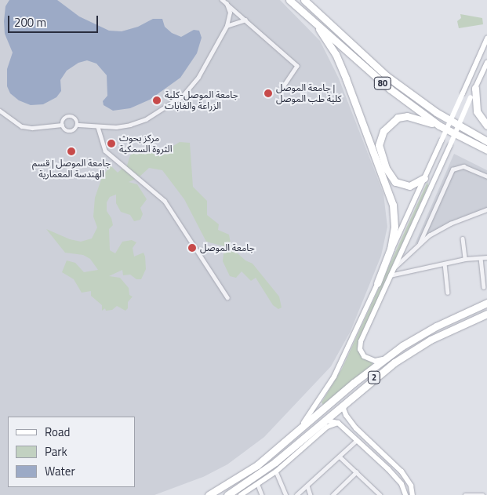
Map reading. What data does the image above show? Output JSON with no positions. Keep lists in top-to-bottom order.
{
  "streets": {
    "highway": ["80", "2"]
  },
  "places": [
    "جامعة الموصل | كلية طب الموصل",
    "جامعة الموصل-كلية الزراعة والغابات",
    "مركز بحوث الثروة السمكية",
    "جامعة الموصل | قسم الهندسة المعمارية",
    "جامعة الموصل"
  ],
  "legend": ["Road", "Park", "Water"],
  "scale_bar": "200 m"
}
